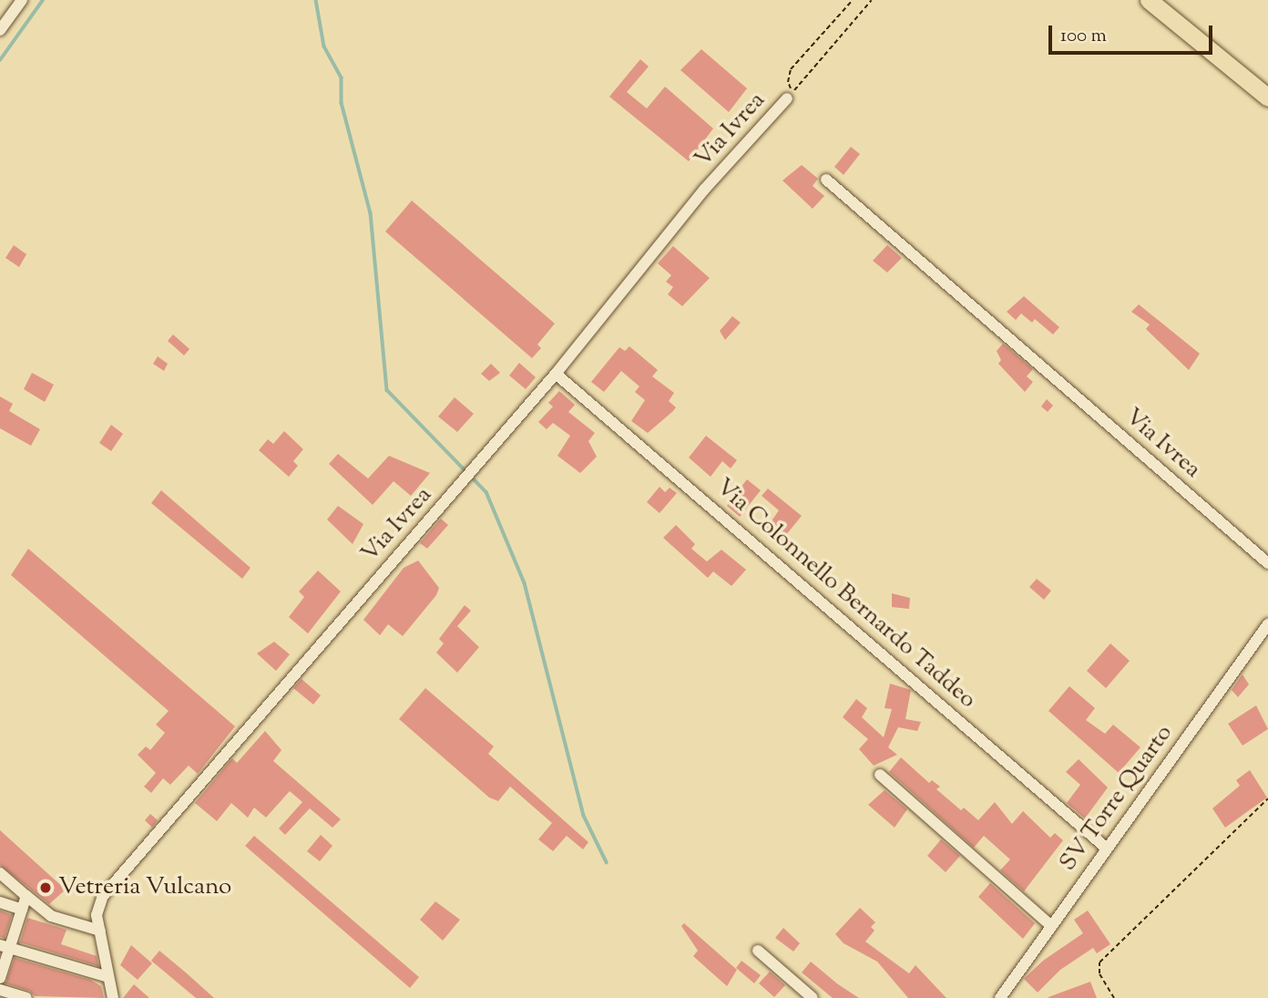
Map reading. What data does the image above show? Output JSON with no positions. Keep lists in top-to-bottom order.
{
  "streets": {
    "street": ["Via Ivrea", "Via Colonnello Bernardo Taddeo", "SV Torre Quarto"]
  },
  "crossings": [
    ["Via Ivrea", "Via Colonnello Bernardo Taddeo"],
    ["Via Colonnello Bernardo Taddeo", "SV Torre Quarto"]
  ],
  "places": ["Vetreria Vulcano"],
  "scale_bar": "100 m"
}
